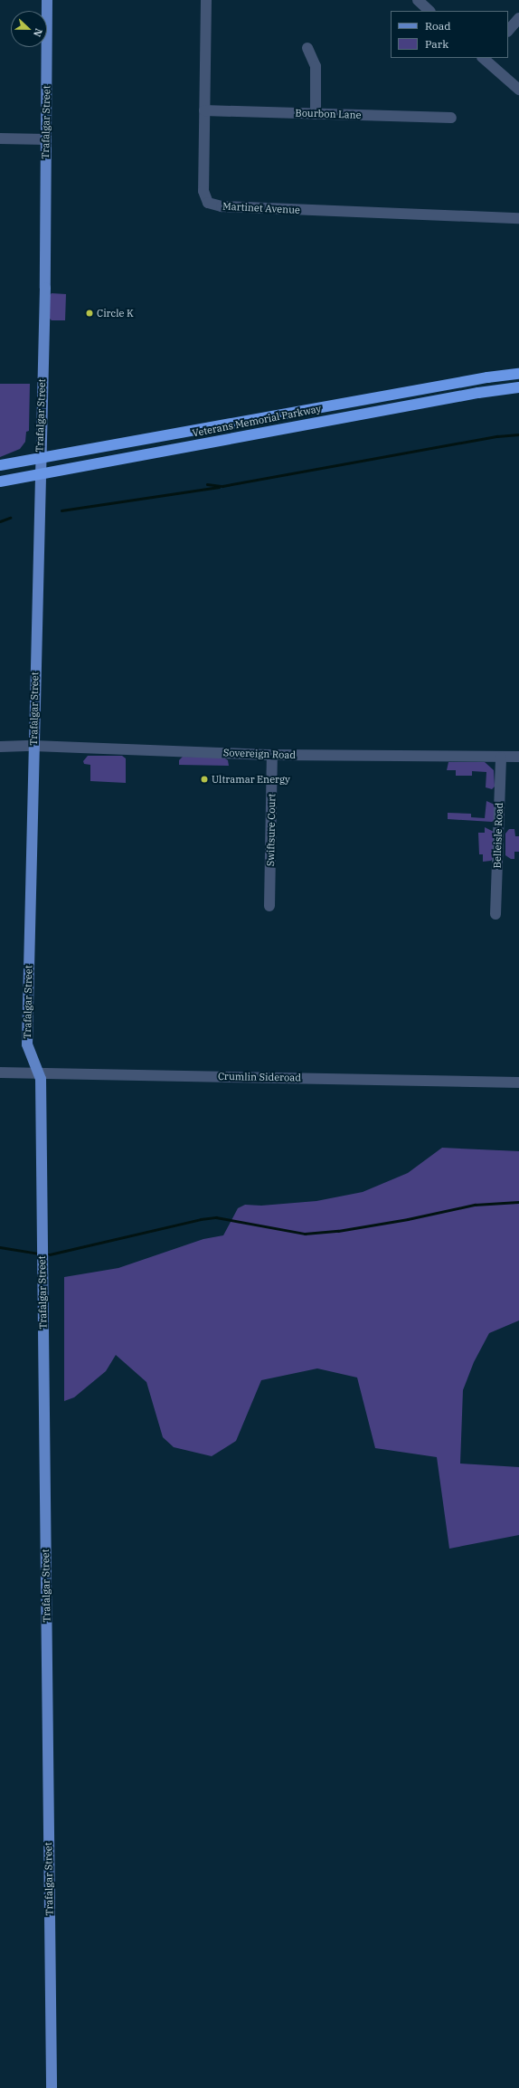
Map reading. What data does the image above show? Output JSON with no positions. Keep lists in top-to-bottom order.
{
  "streets": {
    "highway": ["Veterans Memorial Parkway"],
    "main road": ["Trafalgar Street"],
    "street": [
      "Bourbon Lane",
      "Martinet Avenue",
      "Sovereign Road",
      "Swiftsure Court",
      "Belleisle Road",
      "Crumlin Sideroad"
    ]
  },
  "crossings": [
    ["Bourbon Lane", "Martinet Avenue"],
    ["Trafalgar Street", "Veterans Memorial Parkway"],
    ["Trafalgar Street", "Sovereign Road"],
    ["Trafalgar Street", "Crumlin Sideroad"],
    ["Sovereign Road", "Swiftsure Court"],
    ["Sovereign Road", "Belleisle Road"]
  ],
  "places": ["Circle K", "Ultramar Energy"],
  "legend": ["Road", "Park"],
  "north": "right"
}
